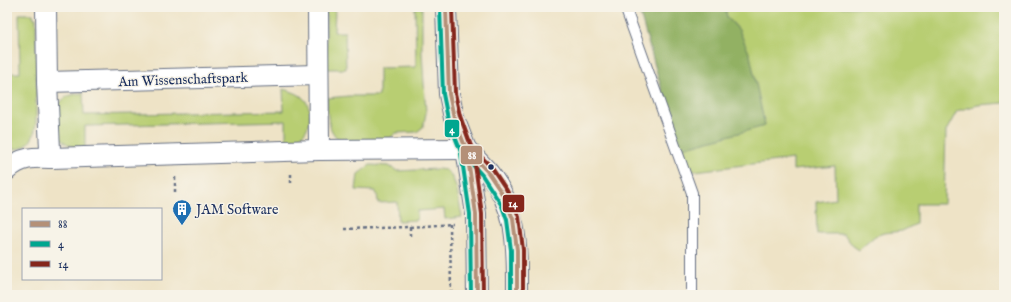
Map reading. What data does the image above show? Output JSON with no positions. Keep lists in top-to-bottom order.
{
  "streets": {
    "street": ["Am Wissenschaftspark"]
  },
  "places": {
    "building": ["JAM Software"]
  },
  "lines": ["transit line 88", "transit line 4", "transit line 14"],
  "legend": ["88", "4", "14"]
}
